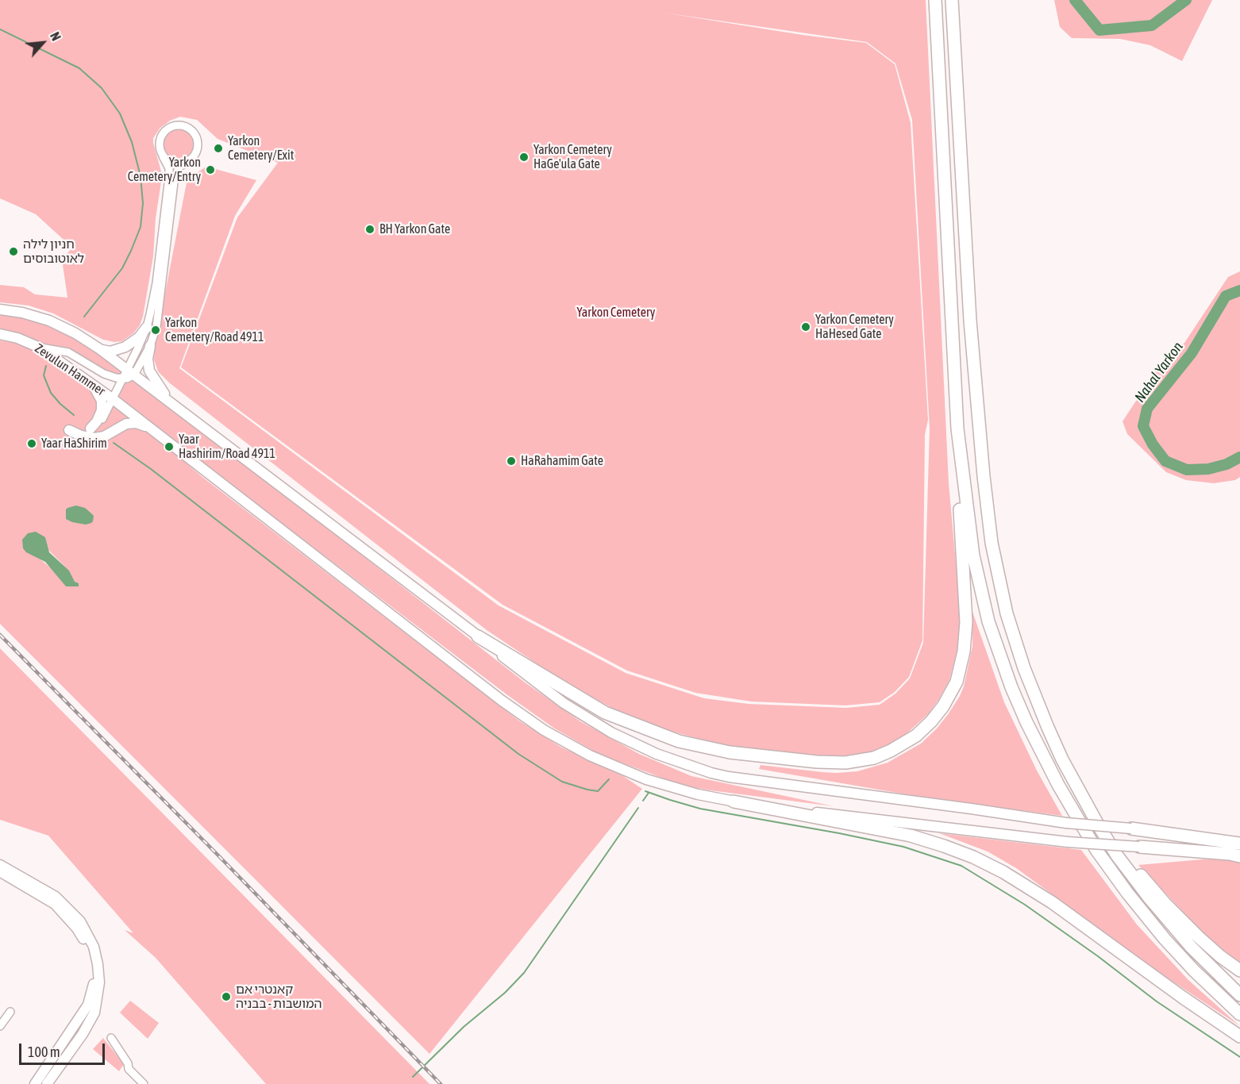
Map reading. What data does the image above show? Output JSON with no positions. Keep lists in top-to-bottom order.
{
  "streets": {
    "main road": ["Zevulun Hammer"]
  },
  "water": ["Nahal Yarkon"],
  "parks": ["Yarkon Cemetery"],
  "places": [
    "Yarkon Cemetery/Exit",
    "Yarkon Cemetery HaGe'ula Gate",
    "Yarkon Cemetery/Entry",
    "BH Yarkon Gate",
    "חניון לילה לאוטובוסים",
    "Yarkon Cemetery HaHesed Gate",
    "Yarkon Cemetery/Road 4911",
    "Yaar HaShirim",
    "Yaar Hashirim/Road 4911",
    "HaRahamim Gate",
    "קאנטרי אם המושבות - בבניה"
  ],
  "scale_bar": "100 m",
  "north": "top right"
}
